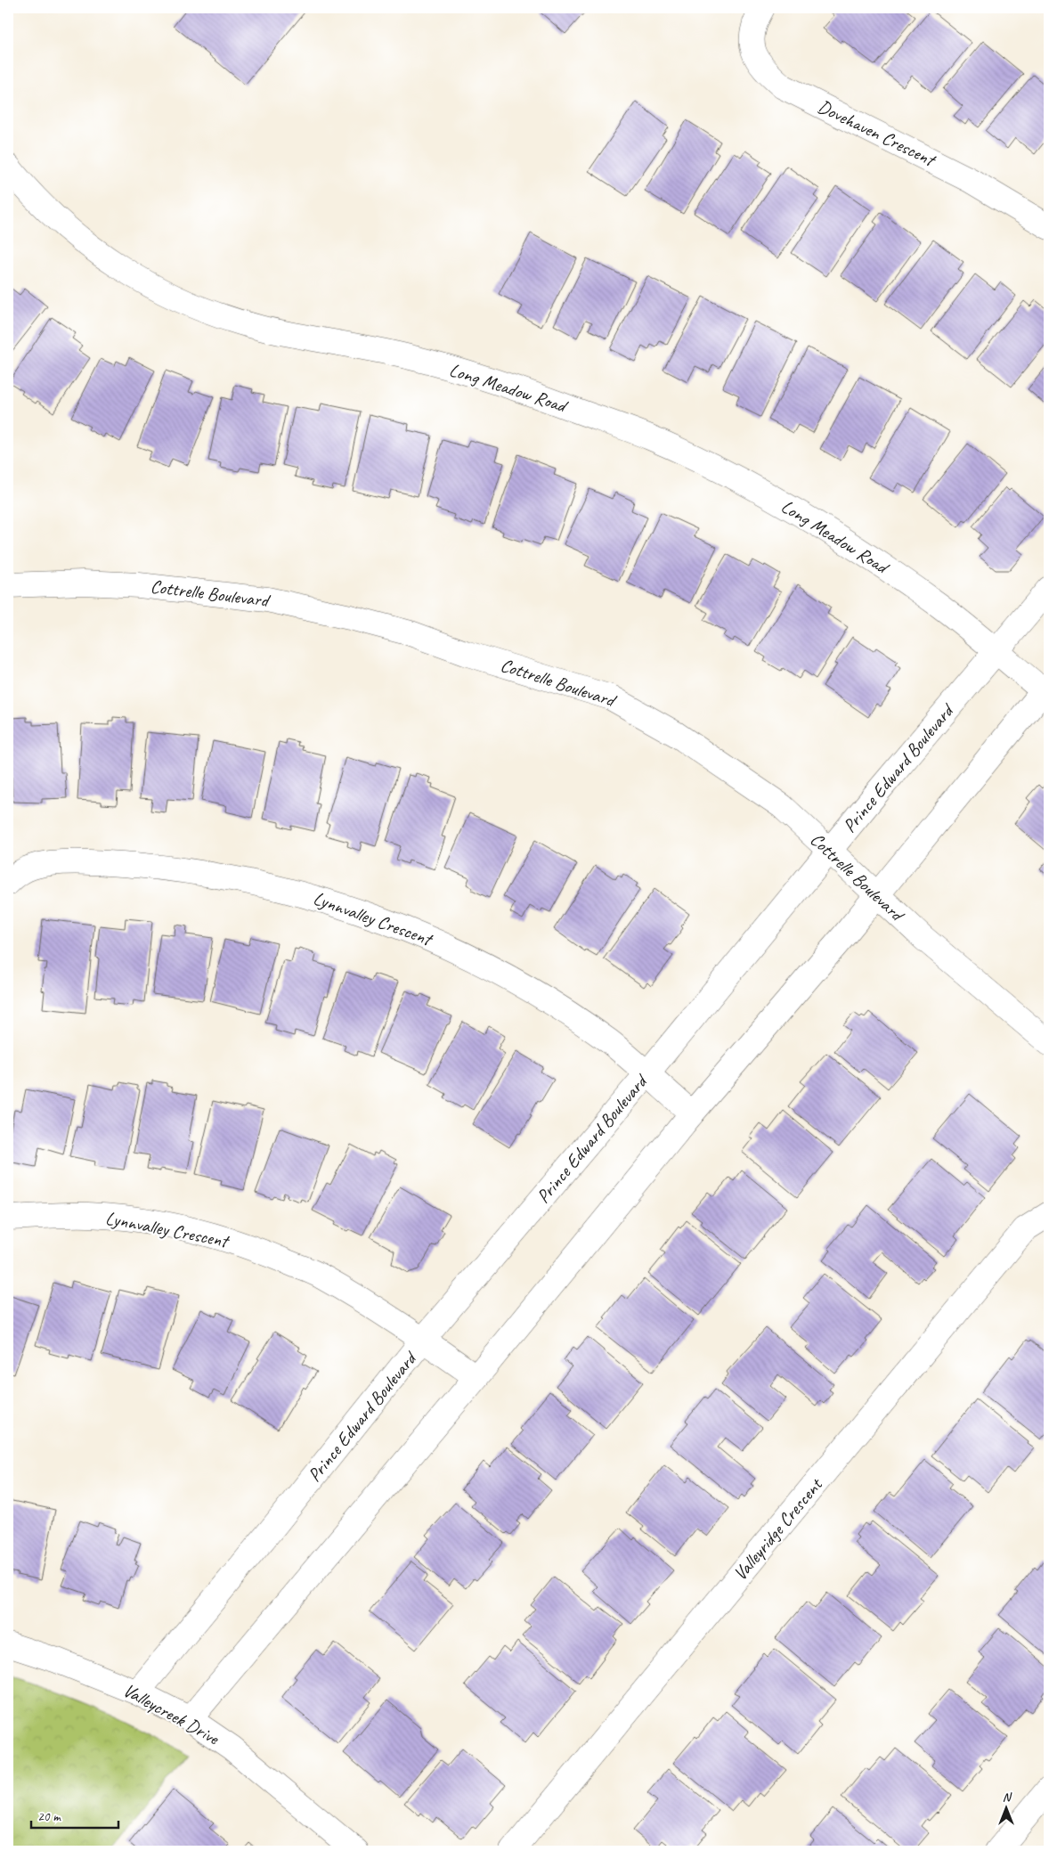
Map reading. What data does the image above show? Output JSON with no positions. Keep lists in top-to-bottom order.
{
  "streets": {
    "street": [
      "Dovehaven Crescent",
      "Long Meadow Road",
      "Cottrelle Boulevard",
      "Prince Edward Boulevard",
      "Lynnvalley Crescent",
      "Valleyridge Crescent",
      "Valleycreek Drive"
    ]
  },
  "crossings": [
    ["Long Meadow Road", "Prince Edward Boulevard"],
    ["Cottrelle Boulevard", "Prince Edward Boulevard"],
    ["Prince Edward Boulevard", "Lynnvalley Crescent"],
    ["Prince Edward Boulevard", "Valleycreek Drive"]
  ],
  "scale_bar": "20 m",
  "north": "top"
}
